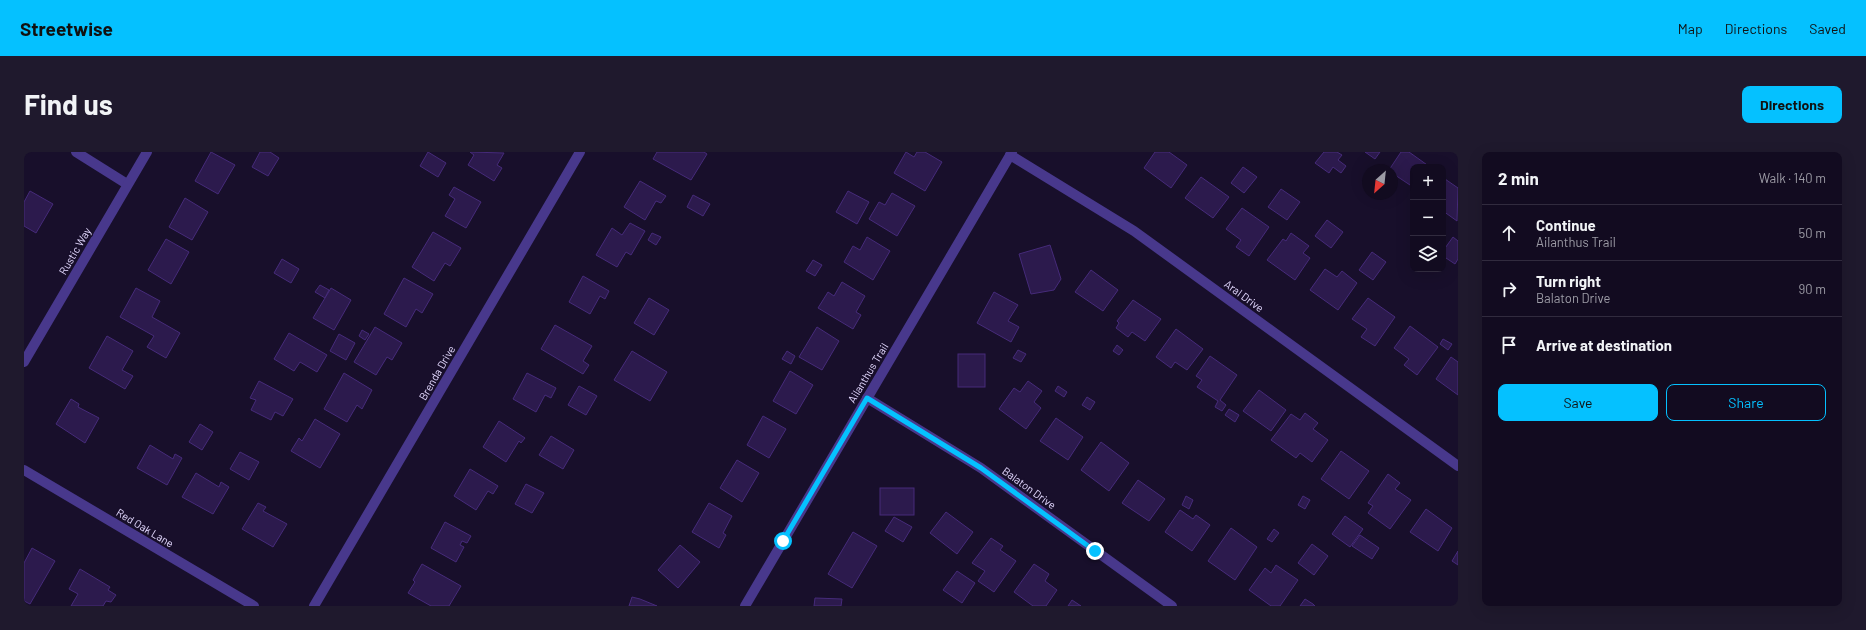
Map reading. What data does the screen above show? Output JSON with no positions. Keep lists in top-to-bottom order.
{
  "streets": {
    "street": [
      "Rustic Way",
      "Aral Drive",
      "Brenda Drive",
      "Ailanthus Trail",
      "Balaton Drive",
      "Red Oak Lane"
    ]
  },
  "crossings": [
    ["Aral Drive", "Ailanthus Trail"],
    ["Ailanthus Trail", "Balaton Drive"]
  ],
  "north": "bottom left",
  "page": {
    "header": "Streetwise",
    "nav": ["Map", "Directions", "Saved"],
    "buttons": [
      "Directions",
      ["Save", "Share"]
    ],
    "title": "Find us",
    "heading": ["2 min", "Walk · 140 m"],
    "map_buttons": ["+", "−"],
    "list": [
      ["Continue", "Ailanthus Trail", "50 m"],
      ["Turn right", "Balaton Drive", "90 m"],
      "Arrive at destination"
    ]
  }
}
